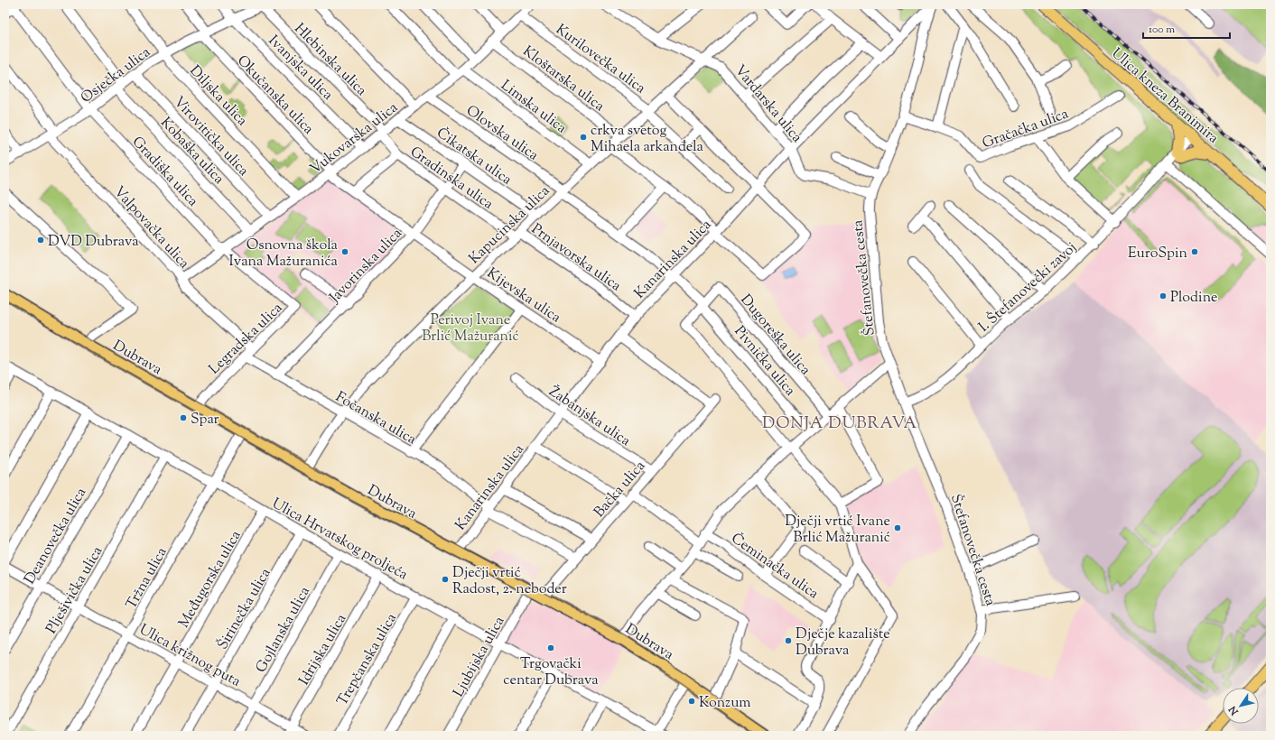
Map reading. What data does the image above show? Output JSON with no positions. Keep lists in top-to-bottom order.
{
  "streets": {
    "main road": ["Ulica kneza Branimira", "Dubrava"],
    "street": [
      "Kurilovečka ulica",
      "Hlebinska ulica",
      "Ivanjska ulica",
      "Osječka ulica",
      "Kloštarska ulica",
      "Okučanska ulica",
      "Diljska ulica",
      "Vardarska ulica",
      "Limska ulica",
      "Gračačka ulica",
      "Olovska ulica",
      "Virovitička ulica",
      "Vukovarska ulica",
      "Kobaška ulica",
      "Čikatska ulica",
      "Gradiška ulica",
      "Gradinska ulica",
      "Kapucinska ulica",
      "Valpovačka ulica",
      "Prnjavorska ulica",
      "Kanarinska ulica",
      "Javorinska ulica",
      "Štefanovečka cesta",
      "I. Štefanovečki zavoj",
      "Kijevska ulica",
      "Dugoreška ulica",
      "Legradska ulica",
      "Pivnička ulica",
      "Žabanjska ulica",
      "Fočanska ulica",
      "Bačka ulica",
      "Deanovečka ulica",
      "Ulica Hrvatskog proljeća",
      "Čeminačka ulica",
      "Tržna ulica",
      "Međugorska ulica",
      "Plješivička ulica",
      "Širinečka ulica",
      "Gojlanska ulica",
      "Idrijska ulica",
      "Ulica križnog puta",
      "Ljubijska ulica",
      "Trepčanska ulica"
    ]
  },
  "crossings": [
    ["Kurilovečka ulica", "Vukovarska ulica"],
    ["Kurilovečka ulica", "Kapucinska ulica"],
    ["Hlebinska ulica", "Osječka ulica"],
    ["Hlebinska ulica", "Vukovarska ulica"],
    ["Hlebinska ulica", "Gradinska ulica"],
    ["Ivanjska ulica", "Osječka ulica"],
    ["Ivanjska ulica", "Vukovarska ulica"],
    ["Osječka ulica", "Okučanska ulica"],
    ["Osječka ulica", "Diljska ulica"],
    ["Osječka ulica", "Virovitička ulica"],
    ["Osječka ulica", "Kobaška ulica"],
    ["Osječka ulica", "Gradiška ulica"],
    ["Osječka ulica", "Valpovačka ulica"],
    ["Kloštarska ulica", "Vukovarska ulica"],
    ["Kloštarska ulica", "Kapucinska ulica"],
    ["Okučanska ulica", "Vukovarska ulica"],
    ["Okučanska ulica", "Kijevska ulica"],
    ["Diljska ulica", "Vukovarska ulica"],
    ["Ulica kneza Branimira", "I. Štefanovečki zavoj"],
    ["Vardarska ulica", "Kapucinska ulica"],
    ["Vardarska ulica", "Kanarinska ulica"],
    ["Vardarska ulica", "Štefanovečka cesta"],
    ["Limska ulica", "Vukovarska ulica"],
    ["Limska ulica", "Kapucinska ulica"],
    ["Gračačka ulica", "Štefanovečka cesta"],
    ["Olovska ulica", "Vukovarska ulica"],
    ["Olovska ulica", "Kapucinska ulica"],
    ["Olovska ulica", "Pivnička ulica"],
    ["Virovitička ulica", "Vukovarska ulica"],
    ["Vukovarska ulica", "Kobaška ulica"],
    ["Vukovarska ulica", "Čikatska ulica"],
    ["Vukovarska ulica", "Gradiška ulica"],
    ["Vukovarska ulica", "Gradinska ulica"],
    ["Vukovarska ulica", "Valpovačka ulica"],
    ["Vukovarska ulica", "Kijevska ulica"],
    ["Vukovarska ulica", "Legradska ulica"],
    ["Čikatska ulica", "Kapucinska ulica"],
    ["Čikatska ulica", "Javorinska ulica"],
    ["Gradiška ulica", "Legradska ulica"],
    ["Gradinska ulica", "Kapucinska ulica"],
    ["Gradinska ulica", "Prnjavorska ulica"],
    ["Gradinska ulica", "Javorinska ulica"],
    ["Kapucinska ulica", "Prnjavorska ulica"],
    ["Kapucinska ulica", "Kijevska ulica"],
    ["Kapucinska ulica", "Dubrava"],
    ["Kapucinska ulica", "Fočanska ulica"],
    ["Valpovačka ulica", "Legradska ulica"],
    ["Prnjavorska ulica", "Kanarinska ulica"],
    ["Kanarinska ulica", "Štefanovečka cesta"],
    ["Kanarinska ulica", "Kijevska ulica"],
    ["Kanarinska ulica", "Dubrava"],
    ["Kanarinska ulica", "Pivnička ulica"],
    ["Kanarinska ulica", "Žabanjska ulica"],
    ["Kanarinska ulica", "Fočanska ulica"],
    ["Kanarinska ulica", "Bačka ulica"],
    ["Javorinska ulica", "Kijevska ulica"],
    ["Javorinska ulica", "Fočanska ulica"],
    ["Štefanovečka cesta", "I. Štefanovečki zavoj"],
    ["Dugoreška ulica", "Pivnička ulica"],
    ["Legradska ulica", "Dubrava"],
    ["Legradska ulica", "Fočanska ulica"],
    ["Dubrava", "Bačka ulica"],
    ["Dubrava", "Tržna ulica"],
    ["Dubrava", "Ljubijska ulica"],
    ["Žabanjska ulica", "Bačka ulica"],
    ["Fočanska ulica", "Bačka ulica"],
    ["Deanovečka ulica", "Ulica Hrvatskog proljeća"],
    ["Deanovečka ulica", "Ulica križnog puta"],
    ["Ulica Hrvatskog proljeća", "Tržna ulica"],
    ["Ulica Hrvatskog proljeća", "Međugorska ulica"],
    ["Ulica Hrvatskog proljeća", "Plješivička ulica"],
    ["Ulica Hrvatskog proljeća", "Širinečka ulica"],
    ["Ulica Hrvatskog proljeća", "Gojlanska ulica"],
    ["Ulica Hrvatskog proljeća", "Idrijska ulica"],
    ["Ulica Hrvatskog proljeća", "Ljubijska ulica"],
    ["Ulica Hrvatskog proljeća", "Trepčanska ulica"],
    ["Tržna ulica", "Ulica križnog puta"],
    ["Međugorska ulica", "Ulica križnog puta"],
    ["Plješivička ulica", "Ulica križnog puta"],
    ["Širinečka ulica", "Ulica križnog puta"],
    ["Gojlanska ulica", "Ulica križnog puta"],
    ["Idrijska ulica", "Ulica križnog puta"]
  ],
  "districts": ["DONJA DUBRAVA"],
  "parks": ["Perivoj Ivane Brlić Mažuranić"],
  "places": [
    "crkva svetog Mihaela arkanđela",
    "DVD Dubrava",
    "Osnovna škola Ivana Mažuranića",
    "EuroSpin",
    "Plodine",
    "Spar",
    "Dječji vrtić Ivane Brlić Mažuranić",
    "Dječji vrtić Radost, 2. neboder",
    "Dječje kazalište Dubrava",
    "Trgovački centar Dubrava",
    "Konzum"
  ],
  "scale_bar": "100 m",
  "north": "bottom left"
}
